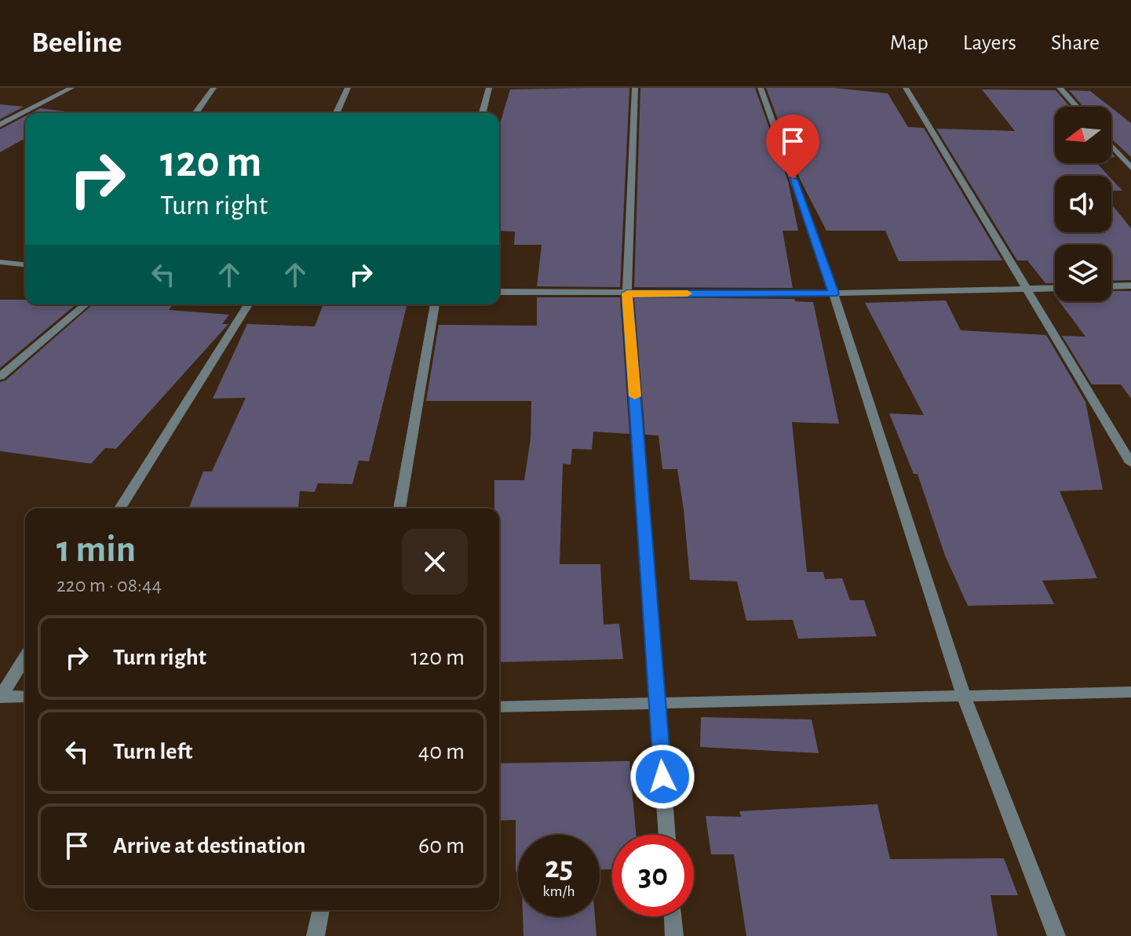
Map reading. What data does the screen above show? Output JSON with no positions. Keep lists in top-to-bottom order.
{
  "north": "left",
  "page": {
    "header": "Beeline",
    "nav": ["Map", "Layers", "Share"],
    "turn": ["120 m", "Turn right"],
    "heading": ["1 min", "220 m · 08:44"],
    "list": [
      {
        "name": "Turn right",
        "value": "120 m"
      },
      {
        "name": "Turn left",
        "value": "40 m"
      },
      {
        "name": "Arrive at destination",
        "value": "60 m"
      }
    ],
    "speed": "25 km/h",
    "limit": "30"
  }
}
